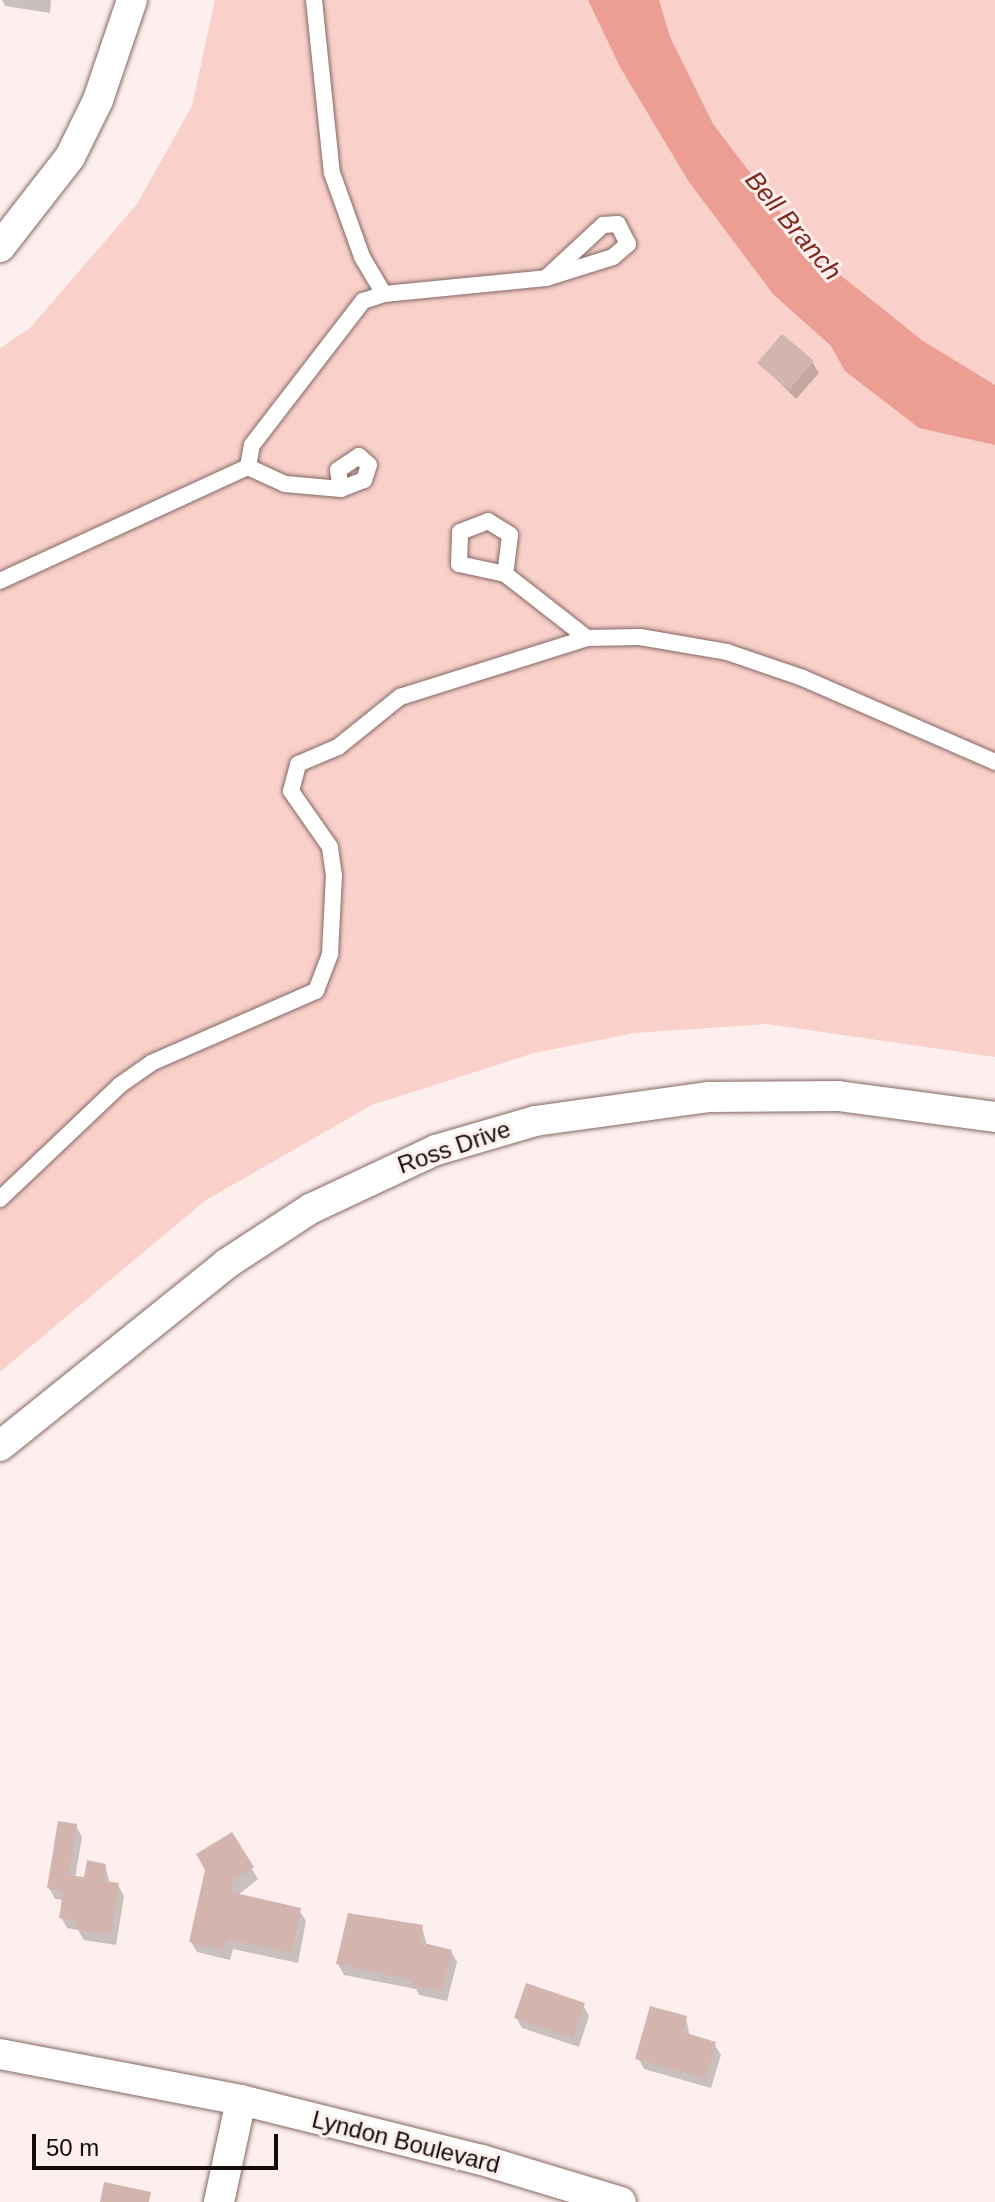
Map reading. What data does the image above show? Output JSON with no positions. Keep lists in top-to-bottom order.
{
  "streets": {
    "street": ["Ross Drive", "Lyndon Boulevard"]
  },
  "water": ["Bell Branch"],
  "scale_bar": "50 m"
}
